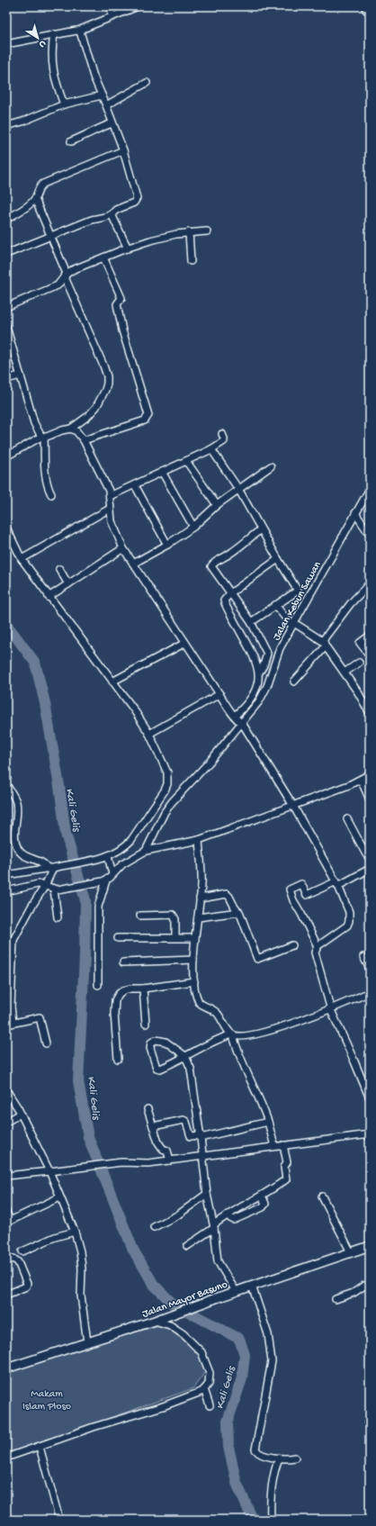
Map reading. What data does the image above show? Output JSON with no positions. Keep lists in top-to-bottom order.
{
  "streets": {
    "main road": ["Jalan Mayor Basuno"],
    "street": ["Jalan Kebun Sawan"]
  },
  "water": ["Kali Gelis"],
  "parks": ["Makam Islam Ploso"],
  "north": "bottom right"
}
